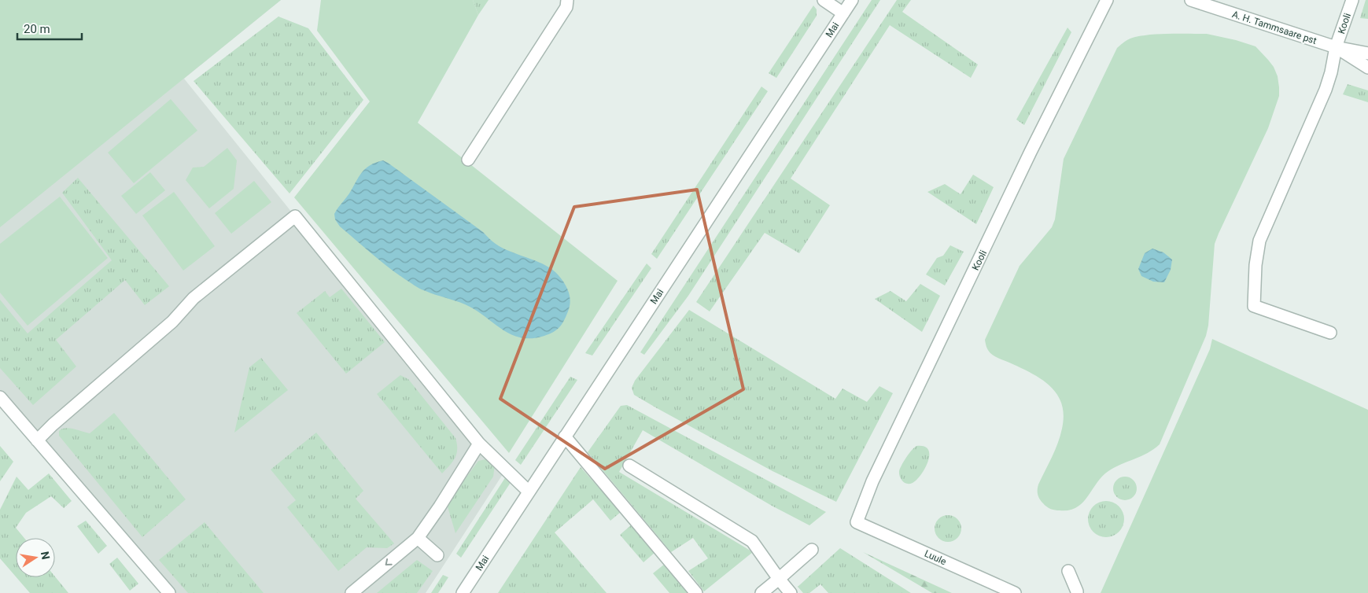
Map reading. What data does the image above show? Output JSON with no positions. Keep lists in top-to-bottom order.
{
  "streets": {
    "street": [
      "Kooli",
      "A. H. Tammsaare pst",
      "Mai",
      "Luule"
    ]
  },
  "crossings": [
    ["Kooli", "A. H. Tammsaare pst"],
    ["Kooli", "Luule"]
  ],
  "scale_bar": "20 m",
  "north": "right"
}
